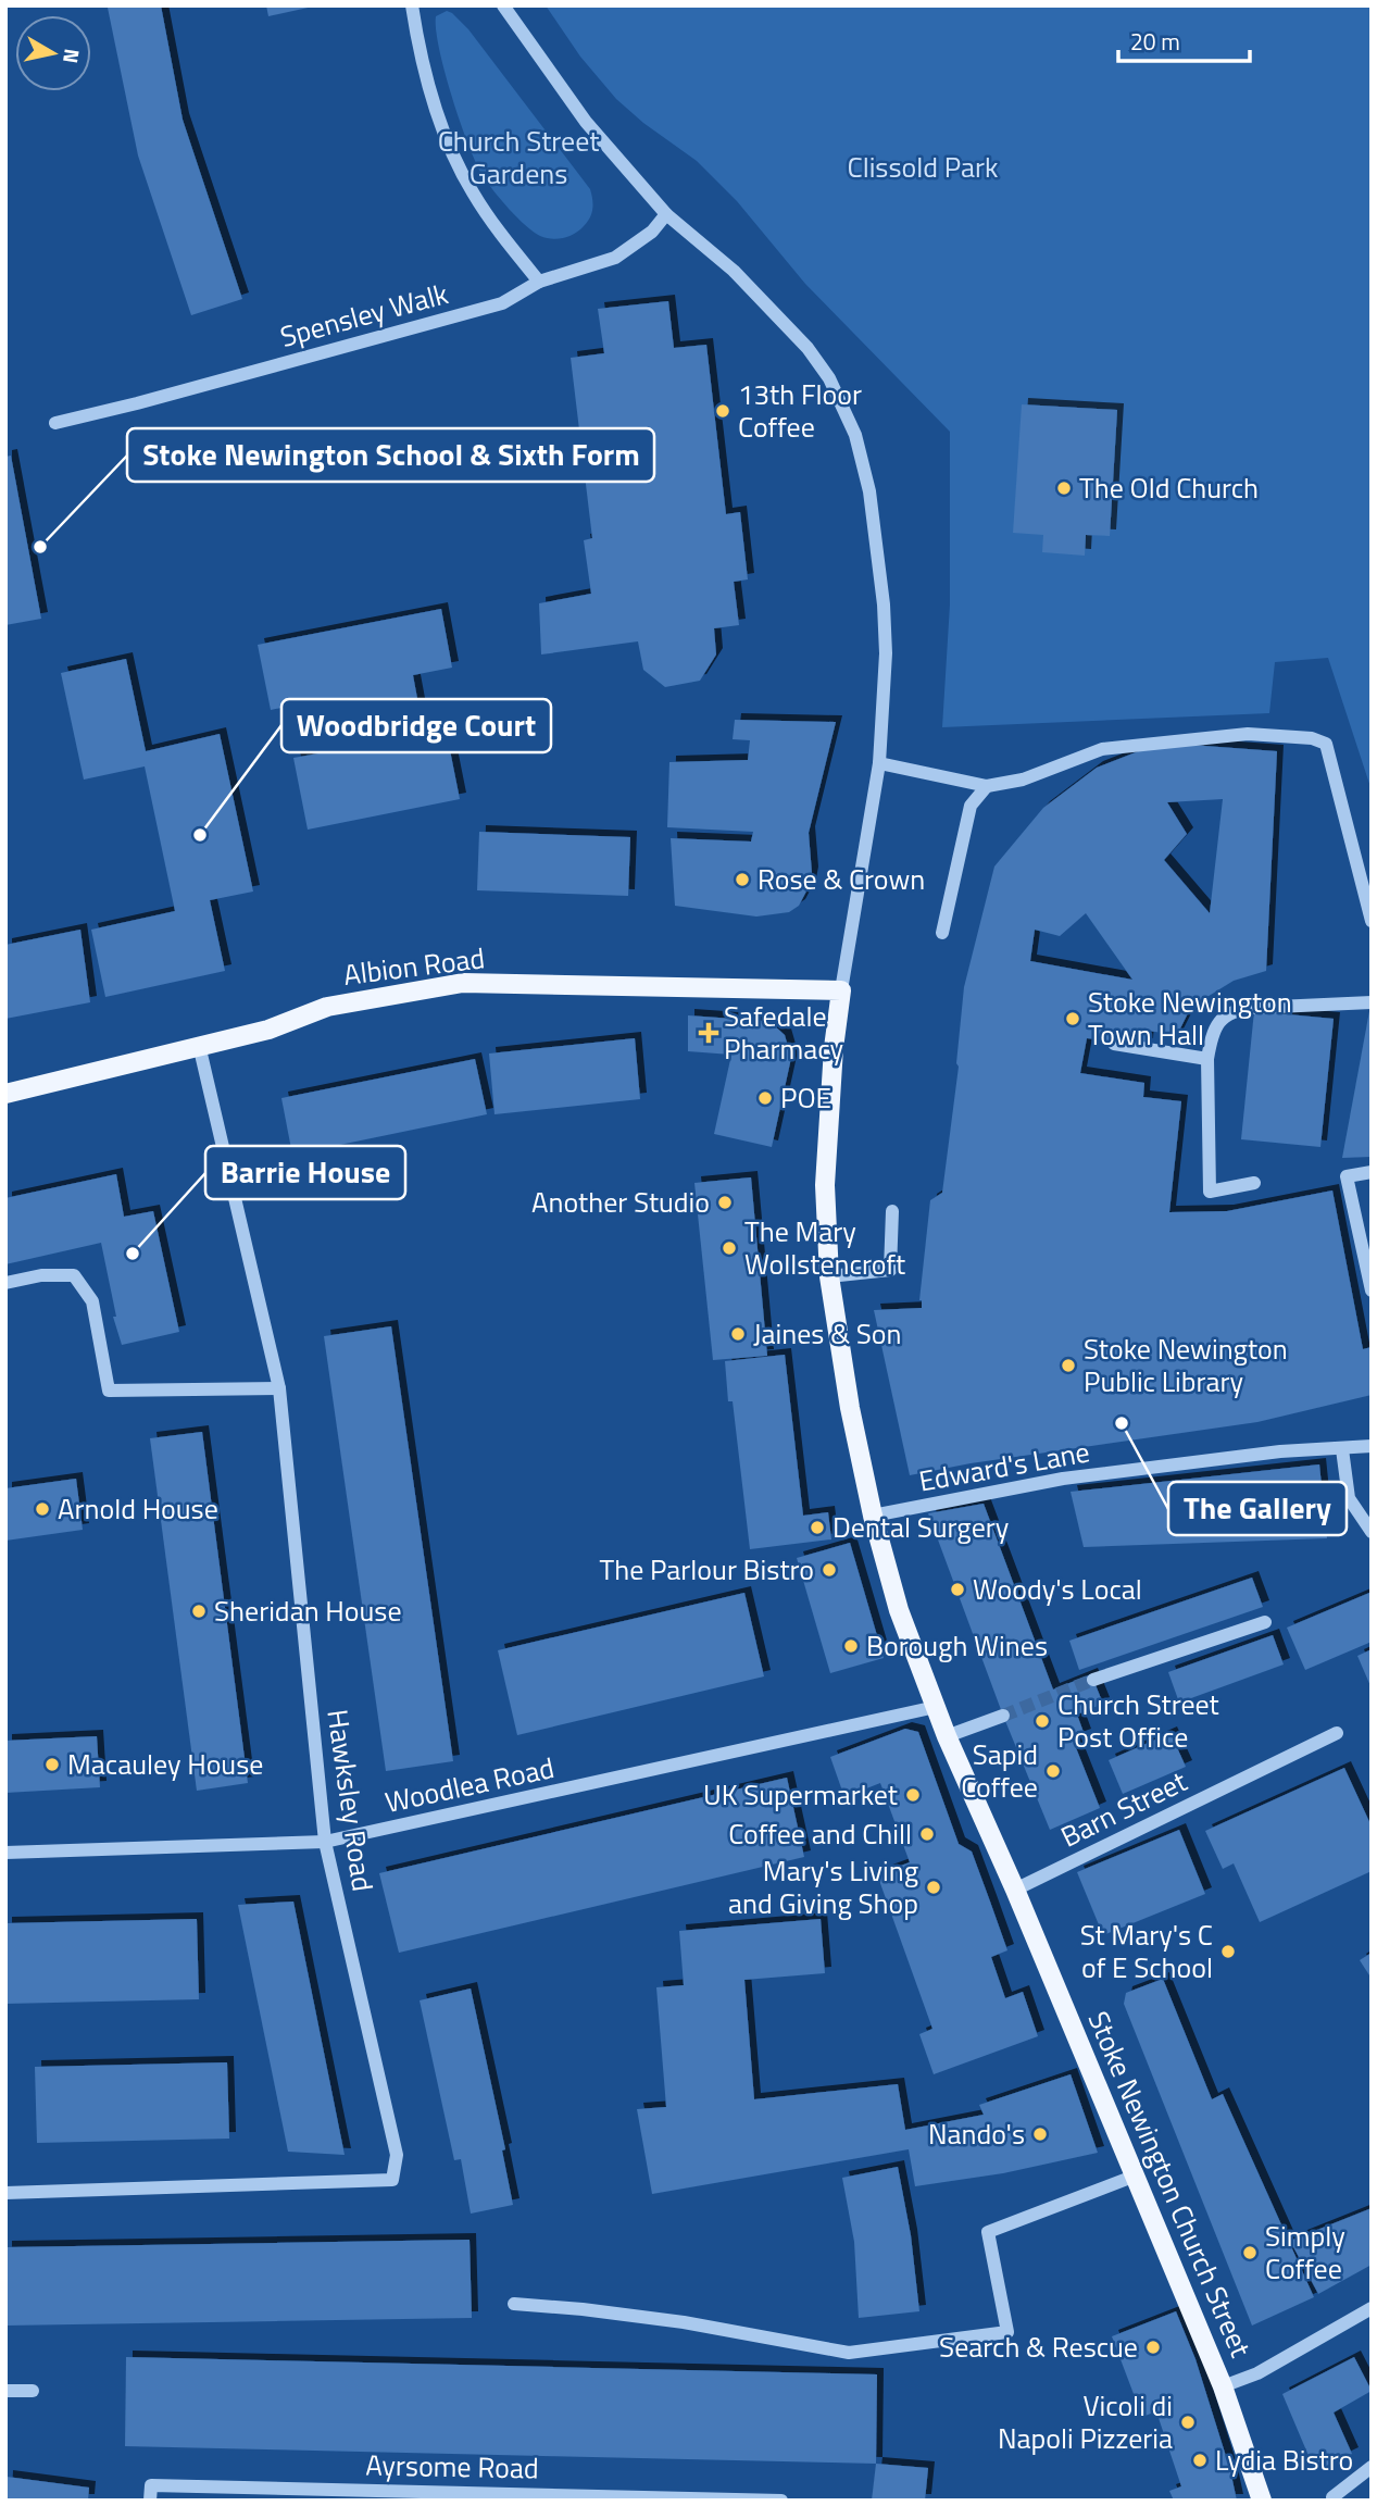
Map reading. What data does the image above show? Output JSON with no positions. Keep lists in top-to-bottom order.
{
  "streets": {
    "main road": ["Albion Road", "Stoke Newington Church Street"],
    "street": [
      "Spensley Walk",
      "Edward's Lane",
      "Woodlea Road",
      "Hawksley Road",
      "Barn Street",
      "Ayrsome Road"
    ]
  },
  "crossings": [
    ["Spensley Walk", "Stoke Newington Church Street"],
    ["Albion Road", "Hawksley Road"],
    ["Albion Road", "Stoke Newington Church Street"],
    ["Edward's Lane", "Stoke Newington Church Street"],
    ["Woodlea Road", "Hawksley Road"],
    ["Woodlea Road", "Stoke Newington Church Street"],
    ["Barn Street", "Stoke Newington Church Street"]
  ],
  "parks": ["Church Street Gardens", "Clissold Park"],
  "places": {
    "other": [
      "13th Floor Coffee",
      "The Old Church",
      "Stoke Newington School & Sixth Form",
      "Woodbridge Court",
      "Rose & Crown",
      "Stoke Newington Town Hall",
      "POE",
      "Another Studio",
      "The Mary Wollstencroft",
      "Barrie House",
      "Jaines & Son",
      "Stoke Newington Public Library",
      "The Gallery",
      "Arnold House",
      "Dental Surgery",
      "The Parlour Bistro",
      "Woody's Local",
      "Sheridan House",
      "Borough Wines",
      "Church Street Post Office",
      "Macauley House",
      "Sapid Coffee",
      "UK Supermarket",
      "Coffee and Chill",
      "Mary's Living and Giving Shop",
      "St Mary's C of E School",
      "Nando's",
      "Simply Coffee",
      "Search & Rescue",
      "Vicoli di Napoli Pizzeria",
      "Lydia Bistro"
    ],
    "health": ["Safedale Pharmacy"]
  },
  "scale_bar": "20 m",
  "north": "right"
}
